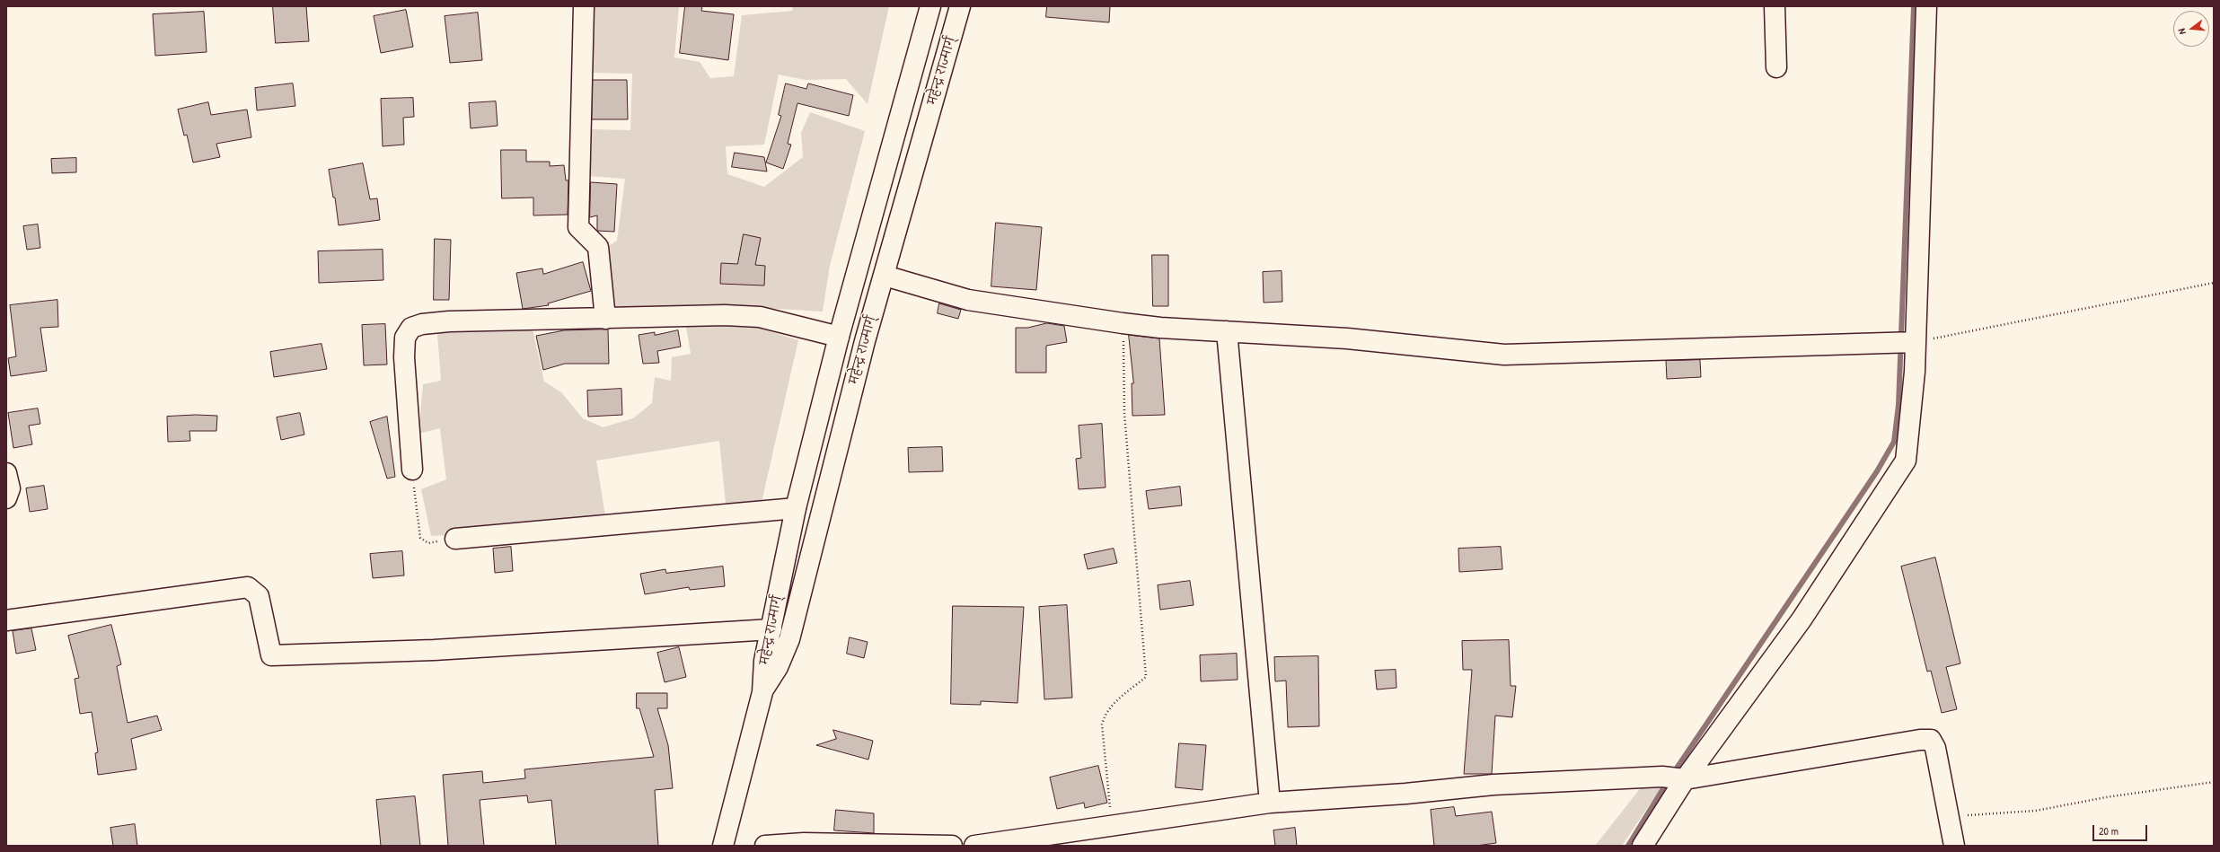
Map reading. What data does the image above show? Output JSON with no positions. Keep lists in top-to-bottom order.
{
  "streets": {
    "main road": ["महेन्द्र राज्मार्ग्"]
  },
  "scale_bar": "20 m",
  "north": "left"
}
